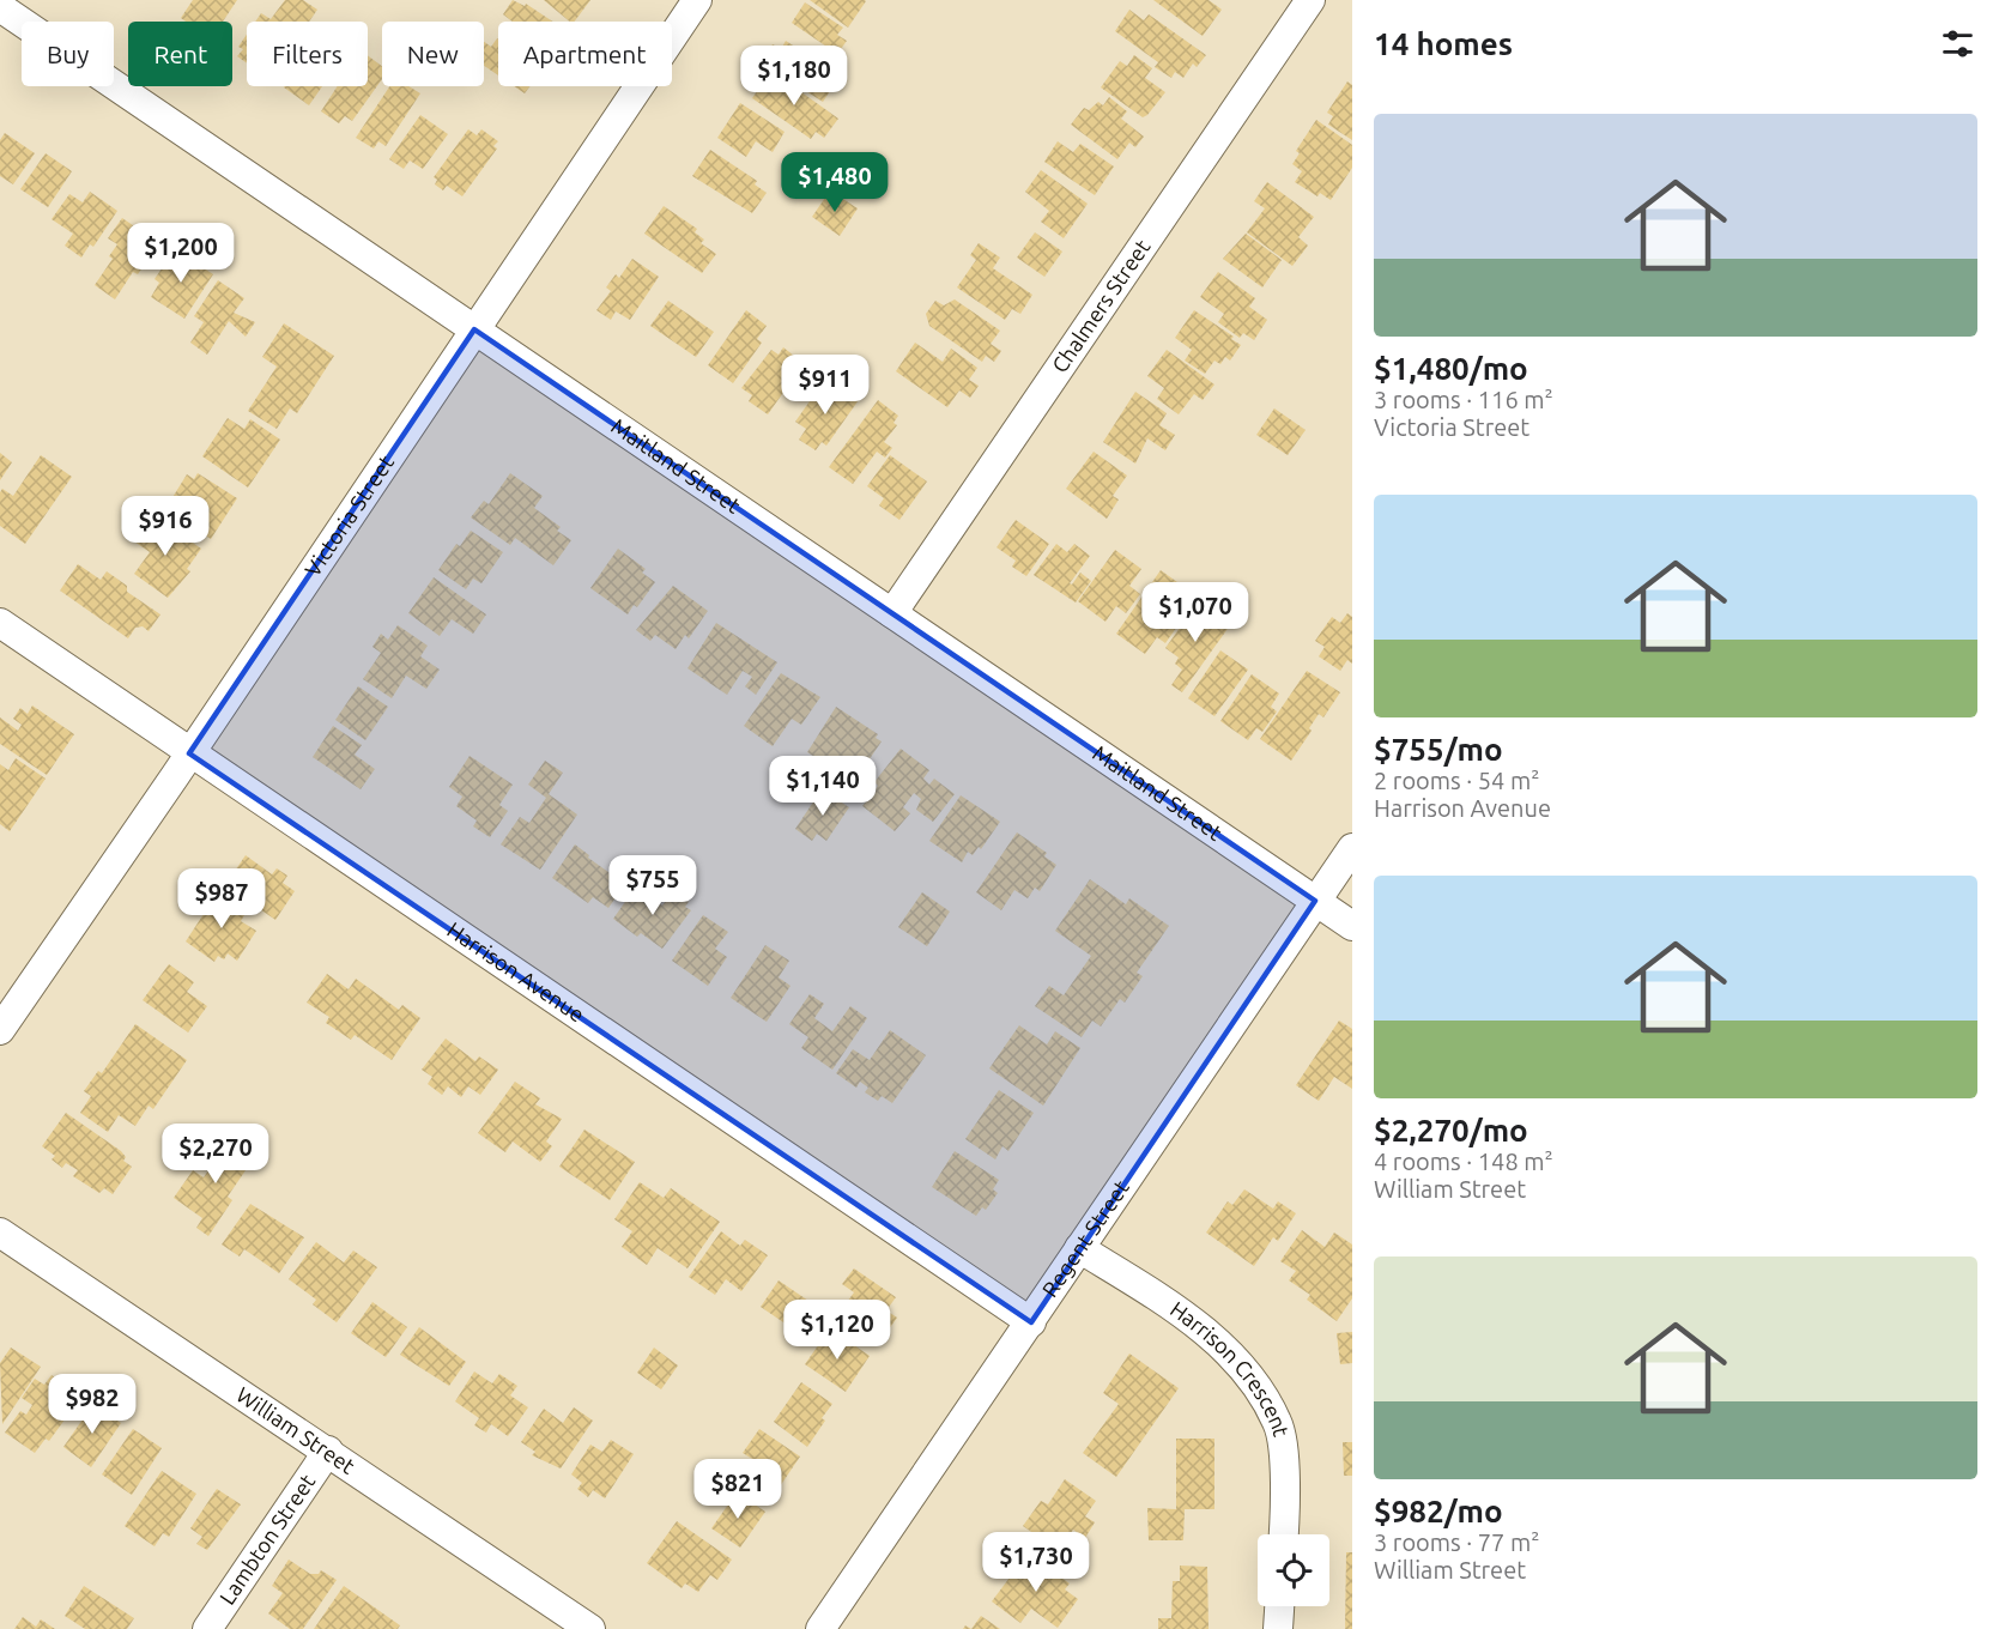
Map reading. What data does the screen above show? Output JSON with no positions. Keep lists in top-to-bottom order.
{
  "streets": {
    "street": [
      "Chalmers Street",
      "Maitland Street",
      "Victoria Street",
      "Harrison Avenue",
      "Regent Street",
      "Harrison Crescent",
      "William Street",
      "Lambton Street"
    ]
  },
  "crossings": [
    ["Chalmers Street", "Maitland Street"],
    ["Maitland Street", "Victoria Street"],
    ["Maitland Street", "Regent Street"],
    ["Victoria Street", "Harrison Avenue"],
    ["Harrison Avenue", "Regent Street"],
    ["Regent Street", "Harrison Crescent"],
    ["William Street", "Lambton Street"]
  ],
  "page": {
    "heading": "14 homes",
    "chip": [
      "Buy",
      "Rent",
      "Filters",
      "New",
      "Apartment"
    ],
    "price": [
      "$1,180",
      "$1,480",
      "$1,200",
      "$911",
      "$916",
      "$1,070",
      "$1,140",
      "$755",
      "$987",
      "$2,270",
      "$1,120",
      "$982",
      "$821",
      "$1,730"
    ],
    "list": [
      {
        "name": "$1,480/mo",
        "note": "3 rooms · 116 m² · Victoria Street"
      },
      {
        "name": "$755/mo",
        "note": "2 rooms · 54 m² · Harrison Avenue"
      },
      {
        "name": "$2,270/mo",
        "note": "4 rooms · 148 m² · William Street"
      },
      {
        "name": "$982/mo",
        "note": "3 rooms · 77 m² · William Street"
      }
    ]
  }
}
